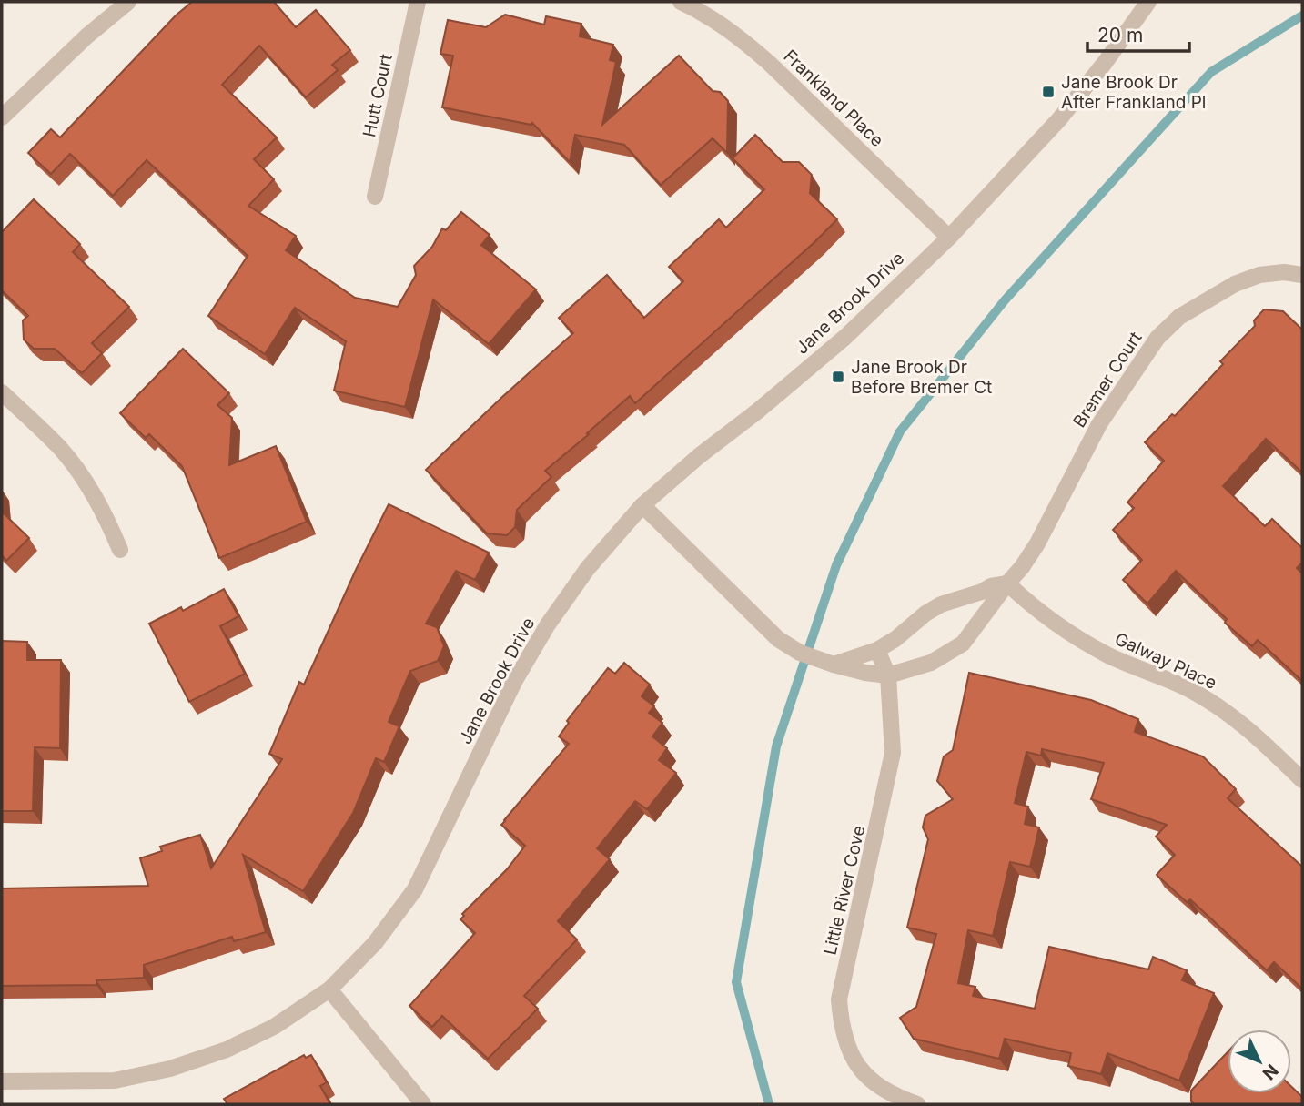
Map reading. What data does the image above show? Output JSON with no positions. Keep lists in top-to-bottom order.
{
  "streets": {
    "street": [
      "Hutt Court",
      "Frankland Place",
      "Jane Brook Drive",
      "Bremer Court",
      "Galway Place",
      "Little River Cove"
    ]
  },
  "crossings": [
    ["Frankland Place", "Jane Brook Drive"],
    ["Jane Brook Drive", "Bremer Court"],
    ["Bremer Court", "Galway Place"],
    ["Bremer Court", "Little River Cove"]
  ],
  "places": {
    "transit": ["Jane Brook Dr After Frankland Pl", "Jane Brook Dr Before Bremer Ct"]
  },
  "scale_bar": "20 m",
  "north": "bottom right"
}
